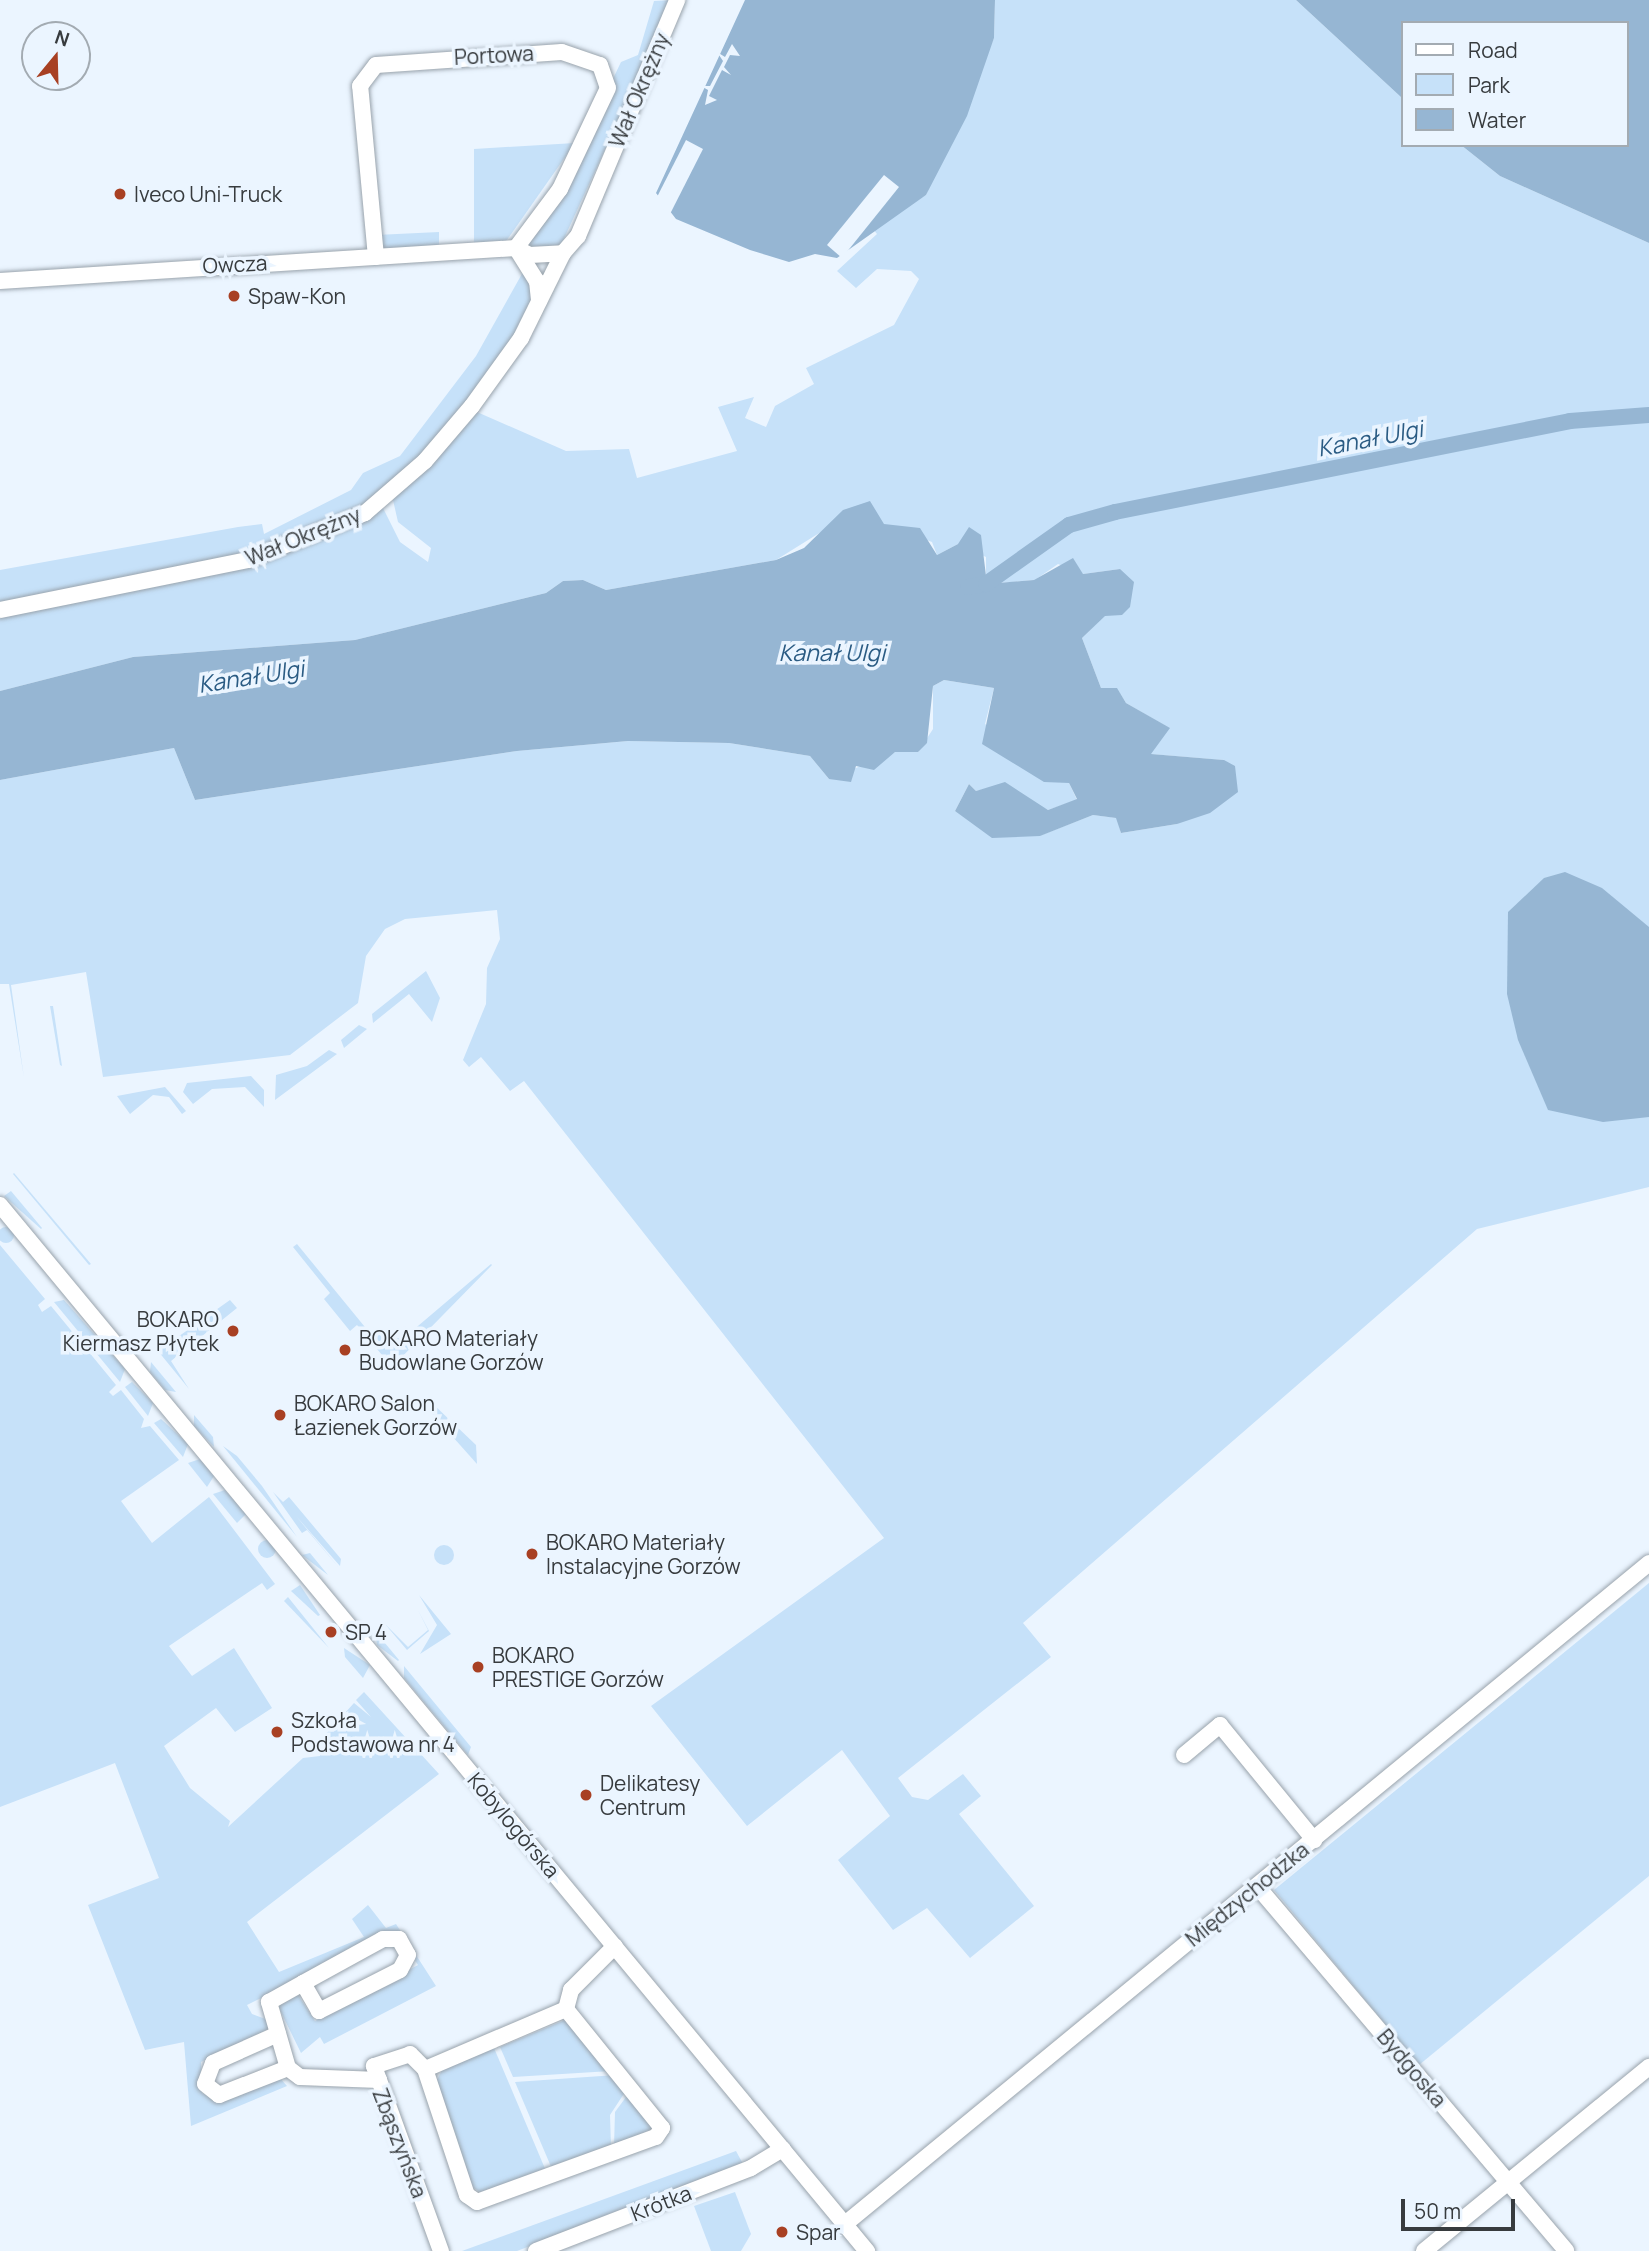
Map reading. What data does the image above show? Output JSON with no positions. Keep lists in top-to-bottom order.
{
  "streets": {
    "street": [
      "Portowa",
      "Wał Okrężny",
      "Owcza",
      "Kobylogórska",
      "Międzychodzka",
      "Bydgoska",
      "Zbąszyńska",
      "Krótka"
    ]
  },
  "crossings": [
    ["Portowa", "Owcza"],
    ["Kobylogórska", "Międzychodzka"],
    ["Kobylogórska", "Krótka"],
    ["Międzychodzka", "Bydgoska"]
  ],
  "water": ["Kanał Ulgi"],
  "places": [
    "Iveco Uni-Truck",
    "Spaw-Kon",
    "BOKARO Kiermasz Płytek",
    "BOKARO Materiały Budowlane Gorzów",
    "BOKARO Salon Łazienek Gorzów",
    "BOKARO Materiały Instalacyjne Gorzów",
    "SP 4",
    "BOKARO PRESTIGE Gorzów",
    "Szkoła Podstawowa nr 4",
    "Delikatesy Centrum",
    "Spar"
  ],
  "legend": ["Road", "Park", "Water"],
  "scale_bar": "50 m",
  "north": "top"
}
